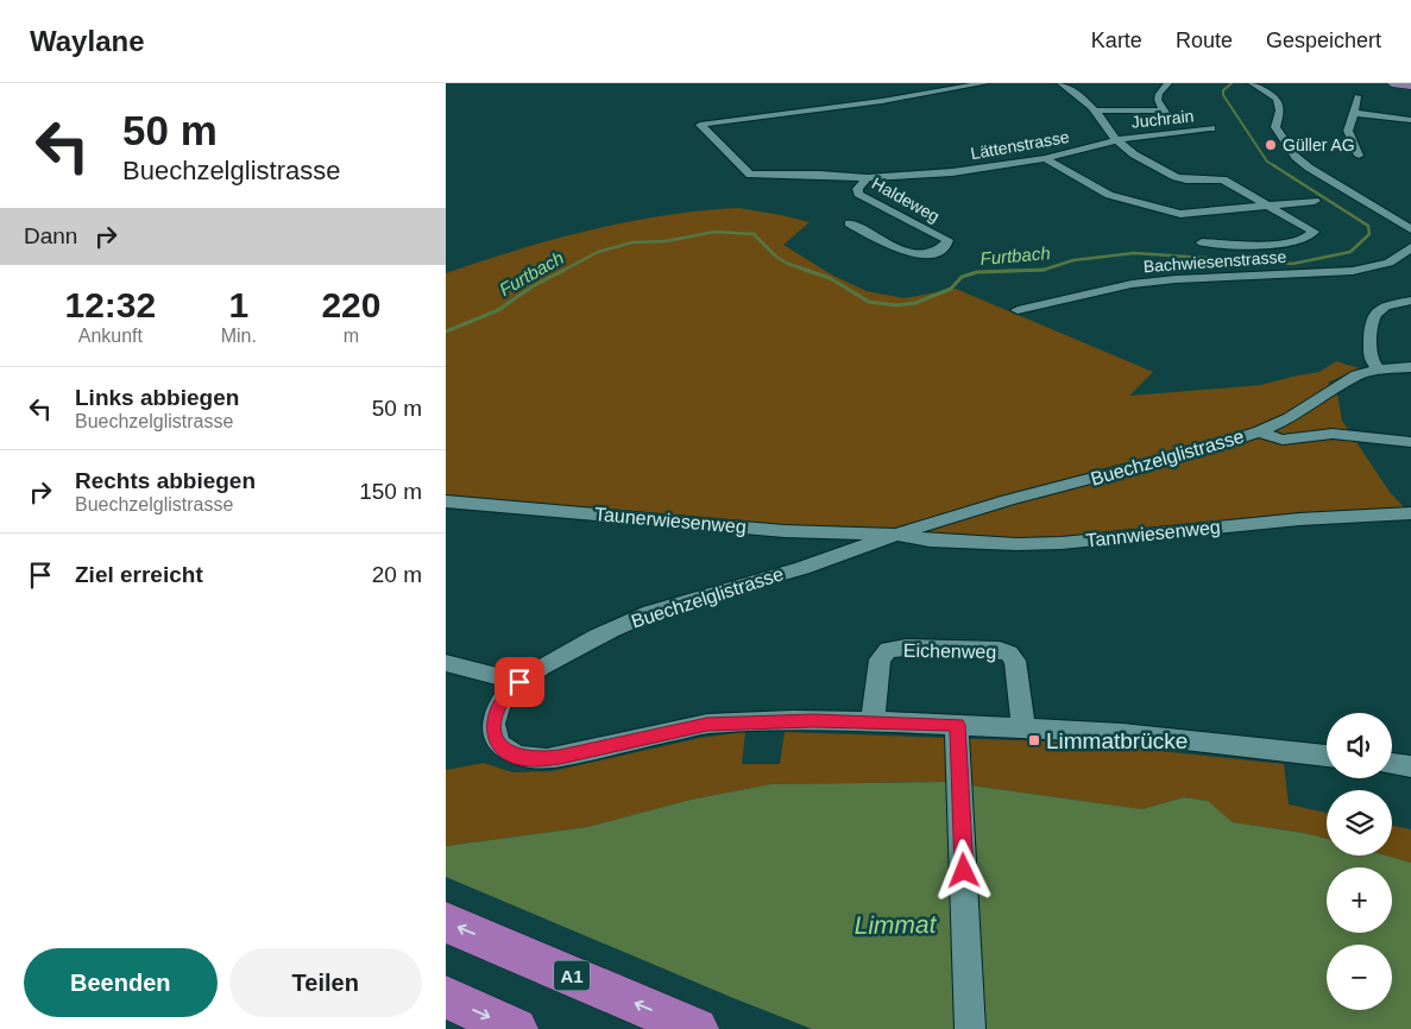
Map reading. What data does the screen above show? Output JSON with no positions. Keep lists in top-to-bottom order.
{
  "streets": {
    "highway": ["A1"],
    "street": [
      "Juchrain",
      "Lättenstrasse",
      "Haldeweg",
      "Bachwiesenstrasse",
      "Buechzelglistrasse",
      "Taunerwiesenweg",
      "Tannwiesenweg",
      "Eichenweg"
    ]
  },
  "crossings": [
    ["Juchrain", "Lättenstrasse"],
    ["Lättenstrasse", "Haldeweg"],
    ["Buechzelglistrasse", "Taunerwiesenweg"],
    ["Buechzelglistrasse", "Tannwiesenweg"],
    ["Buechzelglistrasse", "Eichenweg"],
    ["Taunerwiesenweg", "Tannwiesenweg"]
  ],
  "water": ["Furtbach", "Limmat"],
  "places": {
    "other": ["Güller AG"],
    "transit": ["Limmatbrücke"]
  },
  "page": {
    "header": "Waylane",
    "nav": ["Karte", "Route", "Gespeichert"],
    "turn": ["50 m", "Buechzelglistrasse"],
    "then": "Dann",
    "eta": [
      "12:32",
      "Ankunft",
      "1",
      "Min.",
      "220",
      "m"
    ],
    "list": [
      {
        "name": "Links abbiegen",
        "note": "Buechzelglistrasse",
        "value": "50 m"
      },
      {
        "name": "Rechts abbiegen",
        "note": "Buechzelglistrasse",
        "value": "150 m"
      },
      {
        "name": "Ziel erreicht",
        "value": "20 m"
      }
    ],
    "map_buttons": ["+", "−"],
    "buttons": ["Beenden", "Teilen"]
  }
}
